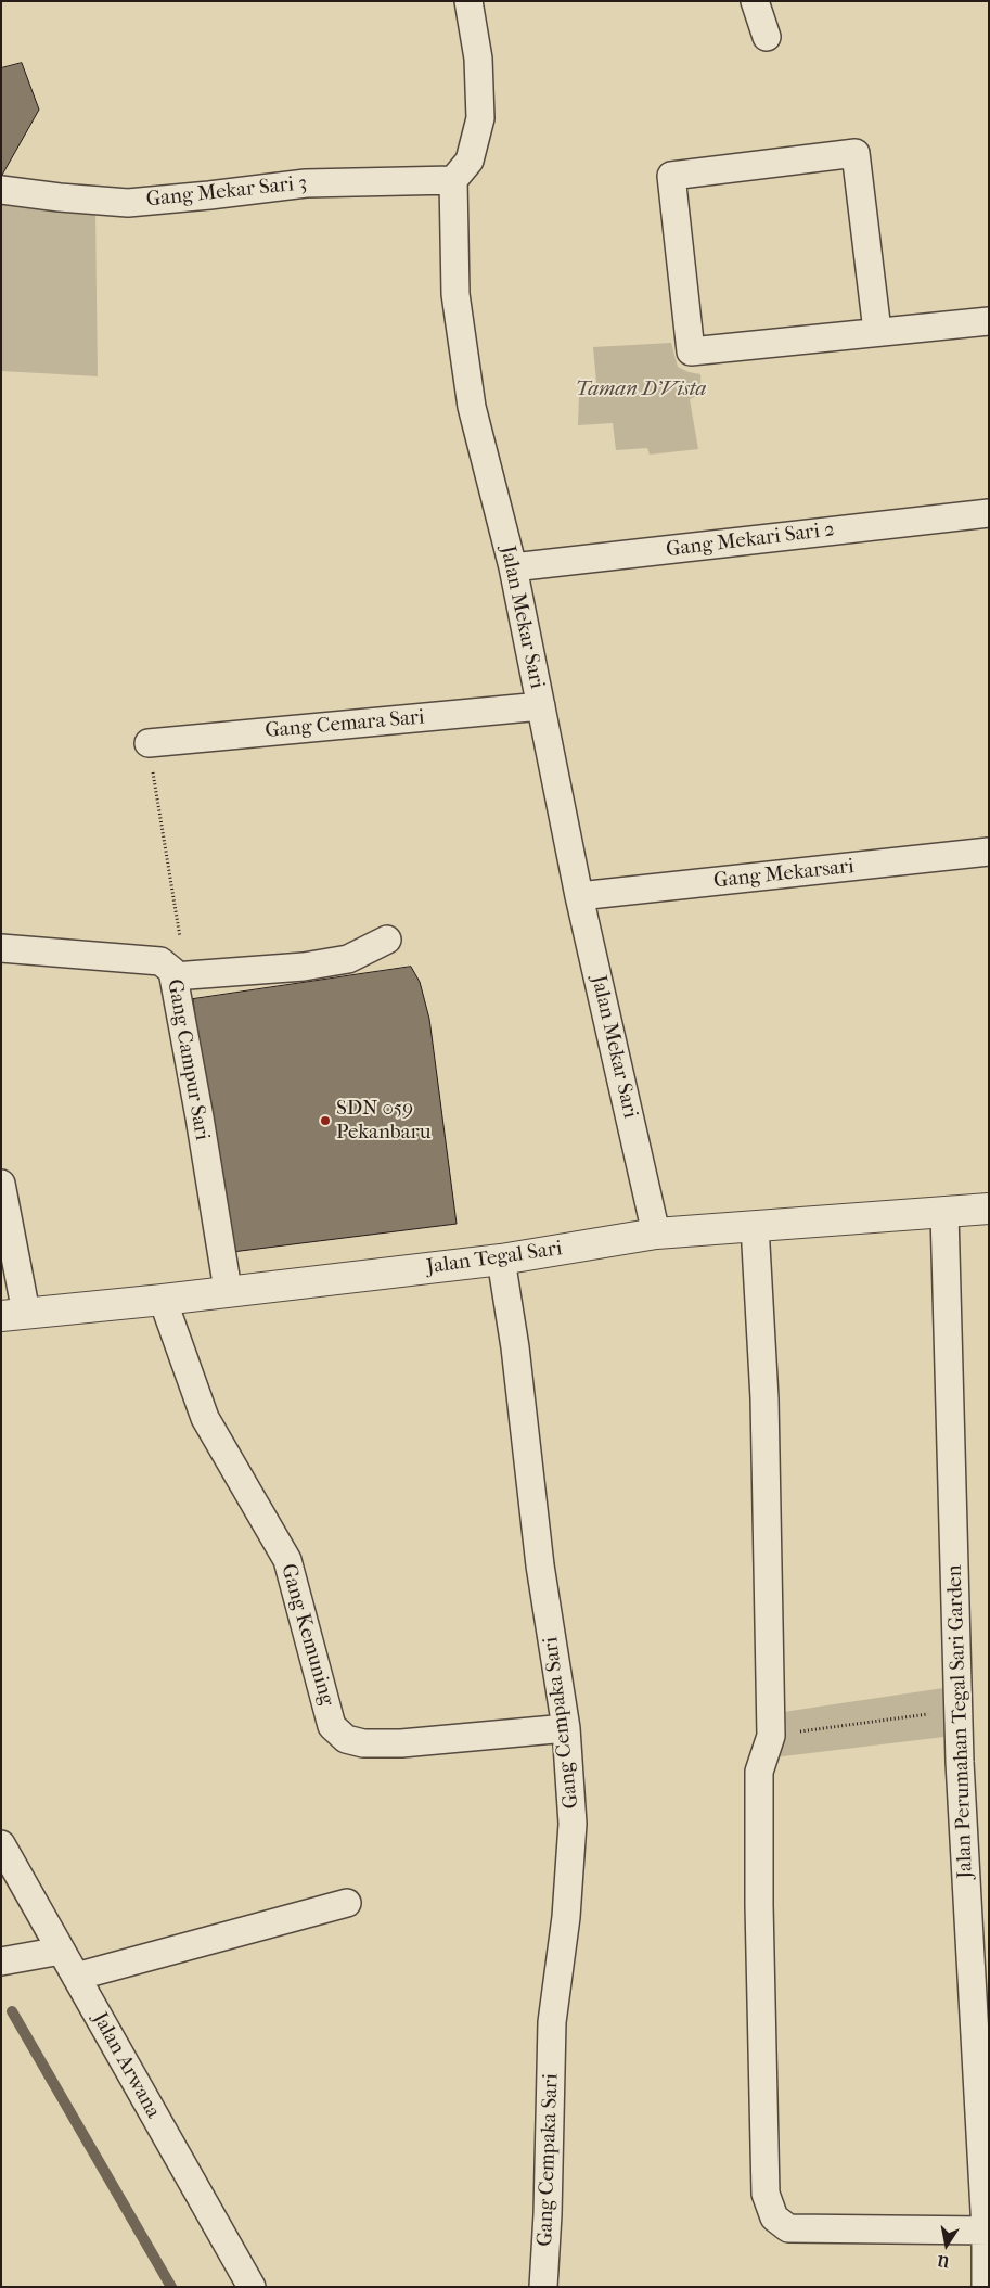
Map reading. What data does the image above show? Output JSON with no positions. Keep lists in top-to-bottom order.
{
  "streets": {
    "street": [
      "Gang Mekar Sari 3",
      "Gang Mekari Sari 2",
      "Jalan Mekar Sari",
      "Gang Cemara Sari",
      "Gang Mekarsari",
      "Gang Campur Sari",
      "Jalan Tegal Sari",
      "Gang Kemuning",
      "Jalan Perumahan Tegal Sari Garden",
      "Gang Cempaka Sari",
      "Jalan Arwana"
    ]
  },
  "crossings": [
    ["Gang Mekar Sari 3", "Jalan Mekar Sari"],
    ["Gang Mekari Sari 2", "Jalan Mekar Sari"],
    ["Jalan Mekar Sari", "Gang Cemara Sari"],
    ["Jalan Mekar Sari", "Gang Mekarsari"],
    ["Jalan Mekar Sari", "Jalan Tegal Sari"],
    ["Gang Campur Sari", "Jalan Tegal Sari"],
    ["Jalan Tegal Sari", "Gang Kemuning"],
    ["Jalan Tegal Sari", "Jalan Perumahan Tegal Sari Garden"],
    ["Jalan Tegal Sari", "Gang Cempaka Sari"],
    ["Gang Kemuning", "Gang Cempaka Sari"]
  ],
  "parks": ["Taman D'Vista"],
  "places": ["SDN 059 Pekanbaru"],
  "north": "bottom"
}
